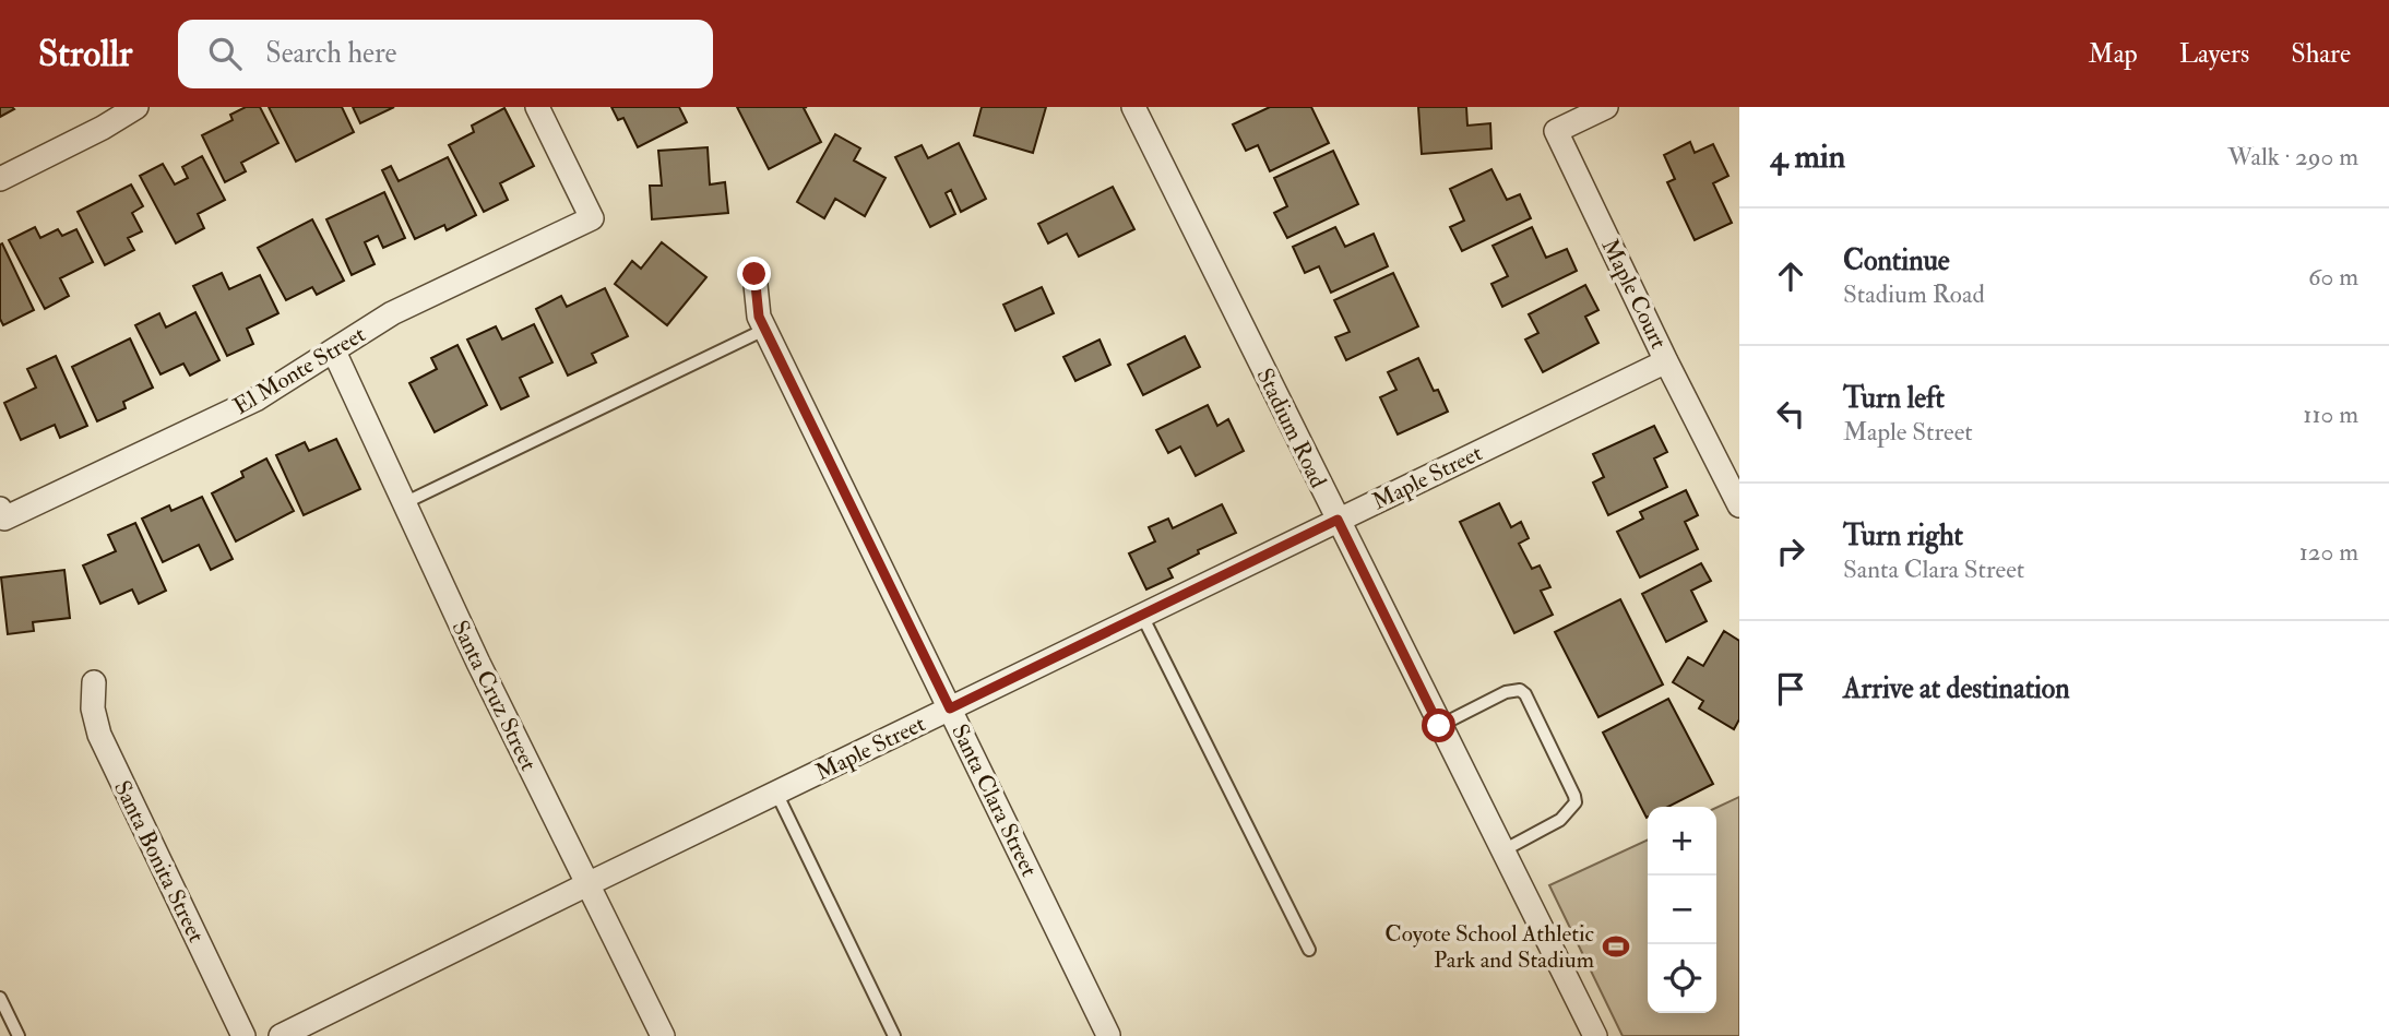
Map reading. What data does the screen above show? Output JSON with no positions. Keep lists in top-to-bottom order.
{
  "streets": {
    "street": [
      "Maple Court",
      "El Monte Street",
      "Stadium Road",
      "Maple Street",
      "Santa Cruz Street",
      "Santa Clara Street",
      "Santa Bonita Street"
    ]
  },
  "crossings": [
    ["Maple Court", "Maple Street"],
    ["El Monte Street", "Santa Cruz Street"],
    ["Stadium Road", "Maple Street"],
    ["Maple Street", "Santa Cruz Street"],
    ["Maple Street", "Santa Clara Street"]
  ],
  "places": {
    "sports": ["Coyote School Athletic Park and Stadium"]
  },
  "page": {
    "header": "Strollr",
    "search": "Search here",
    "nav": ["Map", "Layers", "Share"],
    "heading": ["4 min", "Walk · 290 m"],
    "list": [
      ["Continue", "Stadium Road", "60 m"],
      ["Turn left", "Maple Street", "110 m"],
      ["Turn right", "Santa Clara Street", "120 m"],
      "Arrive at destination"
    ],
    "map_buttons": ["+", "−"]
  }
}
